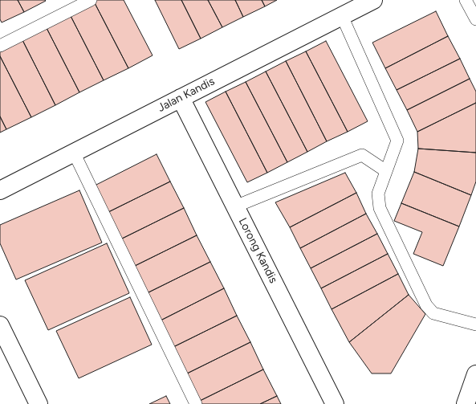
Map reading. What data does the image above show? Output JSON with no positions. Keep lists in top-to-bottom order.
{
  "streets": {
    "main road": ["Jalan Kandis", "Lorong Kandis"]
  },
  "crossings": [
    ["Jalan Kandis", "Lorong Kandis"]
  ]
}
